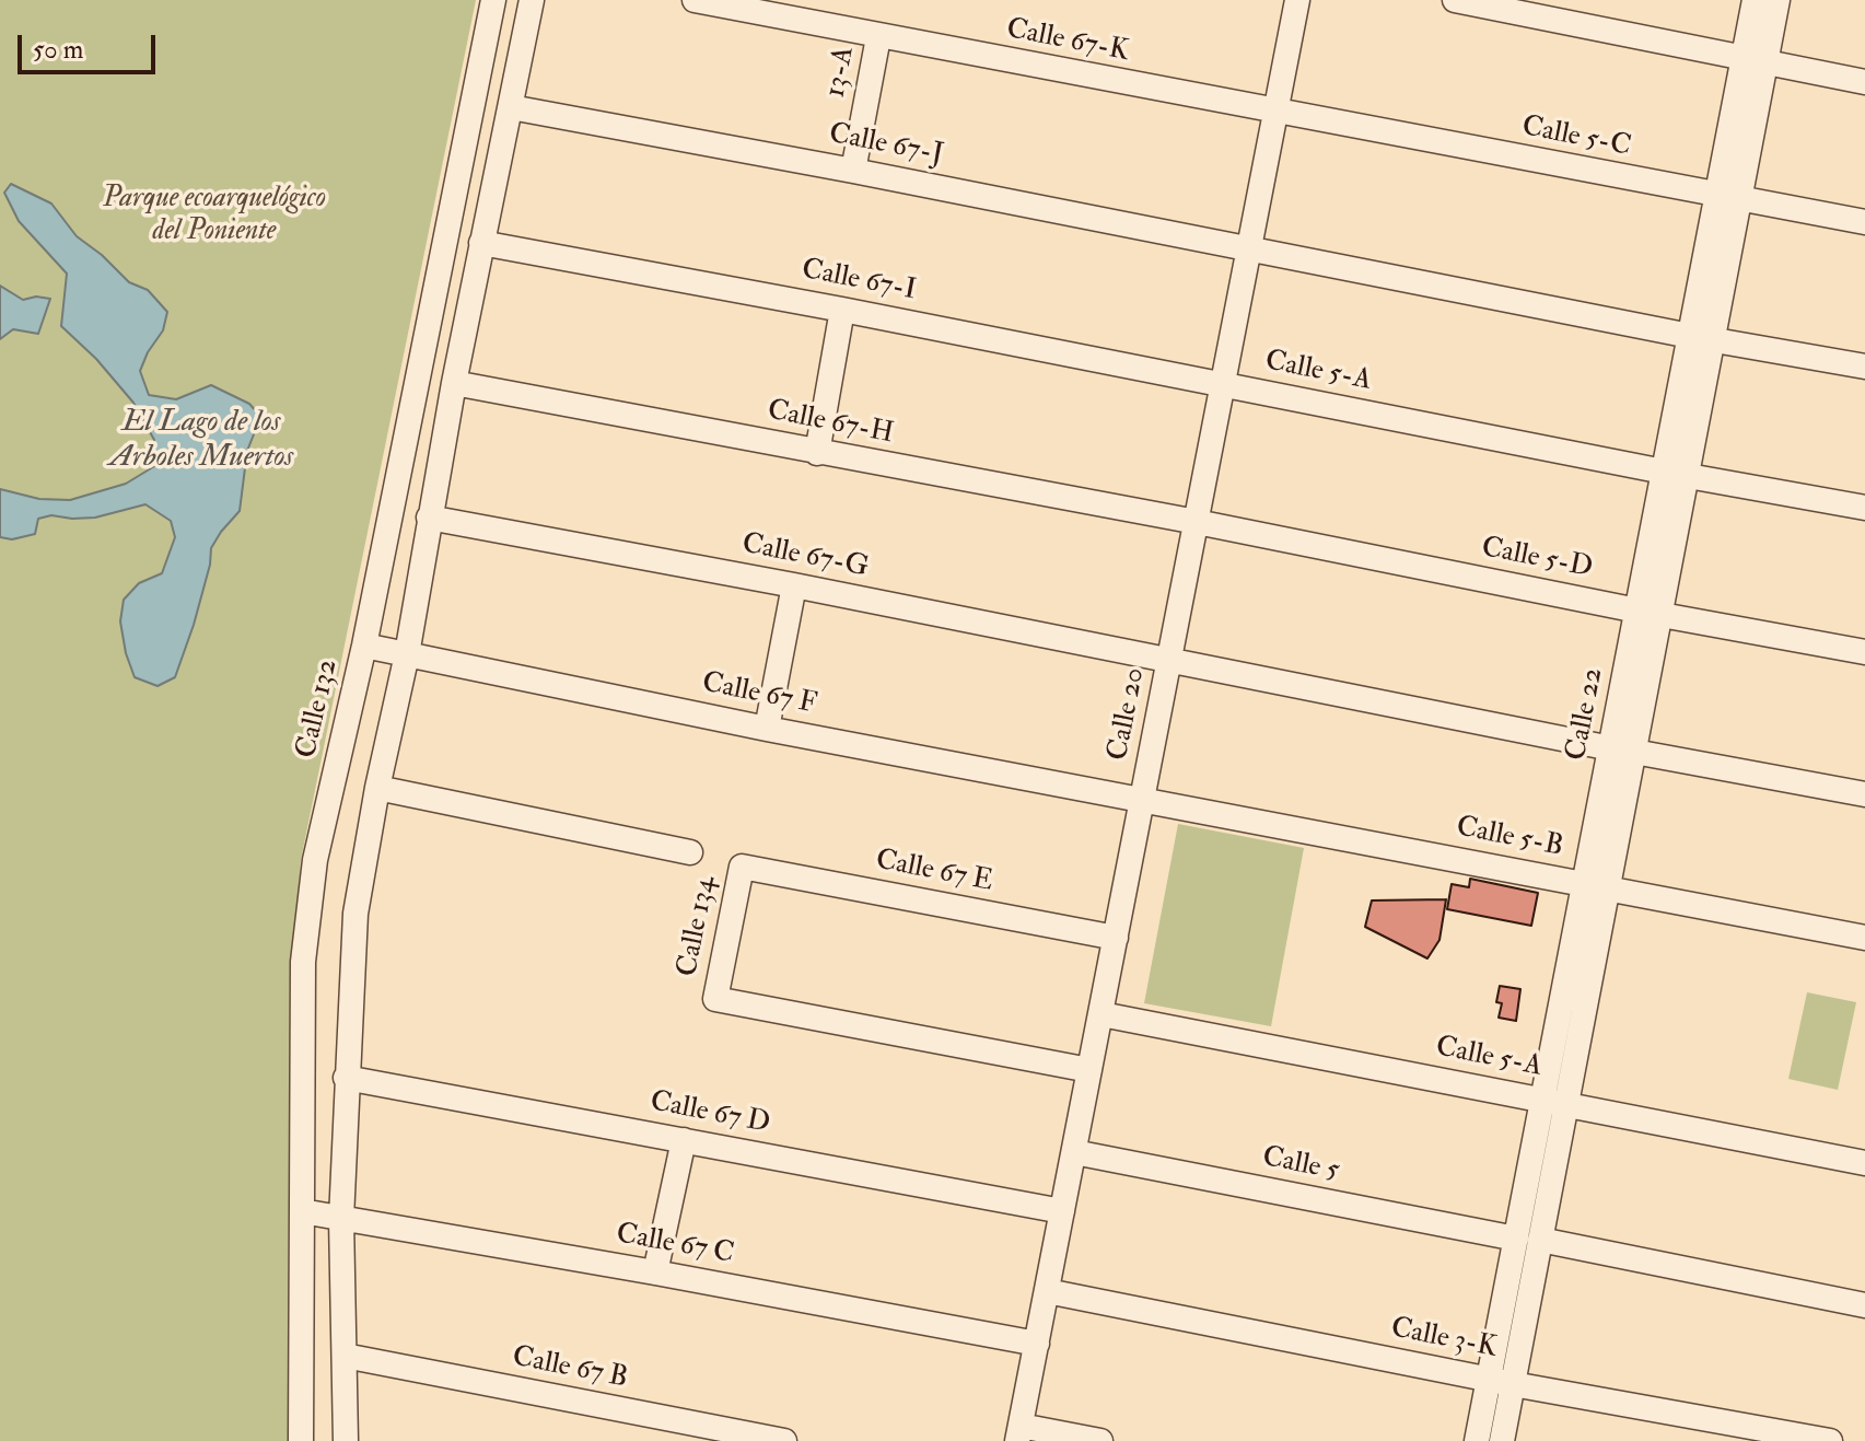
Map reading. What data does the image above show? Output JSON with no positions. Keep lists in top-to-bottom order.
{
  "streets": {
    "street": [
      "Calle 67-K",
      "13-A",
      "Calle 5-C",
      "Calle 67-J",
      "Calle 67-I",
      "Calle 5-A",
      "Calle 67-H",
      "Calle 67-G",
      "Calle 5-D",
      "Calle 67 F",
      "Calle 132",
      "Calle 20",
      "Calle 22",
      "Calle 5-B",
      "Calle 67 E",
      "Calle 134",
      "Calle 67 D",
      "Calle 5",
      "Calle 67 C",
      "Calle 3-K",
      "Calle 67 B"
    ]
  },
  "crossings": [
    ["Calle 67-K", "13-A"],
    ["Calle 67-K", "Calle 5-C"],
    ["Calle 67-K", "Calle 20"],
    ["13-A", "Calle 67-J"],
    ["Calle 5-C", "Calle 20"],
    ["Calle 5-C", "Calle 22"],
    ["Calle 67-J", "Calle 20"],
    ["Calle 67-I", "Calle 5-A"],
    ["Calle 67-I", "Calle 20"],
    ["Calle 5-A", "Calle 20"],
    ["Calle 5-A", "Calle 22"],
    ["Calle 67-H", "Calle 5-D"],
    ["Calle 67-H", "Calle 20"],
    ["Calle 67-G", "Calle 20"],
    ["Calle 5-D", "Calle 20"],
    ["Calle 5-D", "Calle 22"],
    ["Calle 67 F", "Calle 132"],
    ["Calle 67 F", "Calle 20"],
    ["Calle 67 F", "Calle 5-B"],
    ["Calle 132", "Calle 67 C"],
    ["Calle 20", "Calle 5-B"],
    ["Calle 20", "Calle 67 E"],
    ["Calle 20", "Calle 134"],
    ["Calle 20", "Calle 67 D"],
    ["Calle 20", "Calle 5"],
    ["Calle 20", "Calle 67 C"],
    ["Calle 20", "Calle 3-K"],
    ["Calle 22", "Calle 5-B"],
    ["Calle 22", "Calle 5"],
    ["Calle 22", "Calle 3-K"],
    ["Calle 67 E", "Calle 134"]
  ],
  "water": ["El Lago de los Arboles Muertos"],
  "parks": ["Parque ecoarquelógico del Poniente"],
  "scale_bar": "50 m"
}
